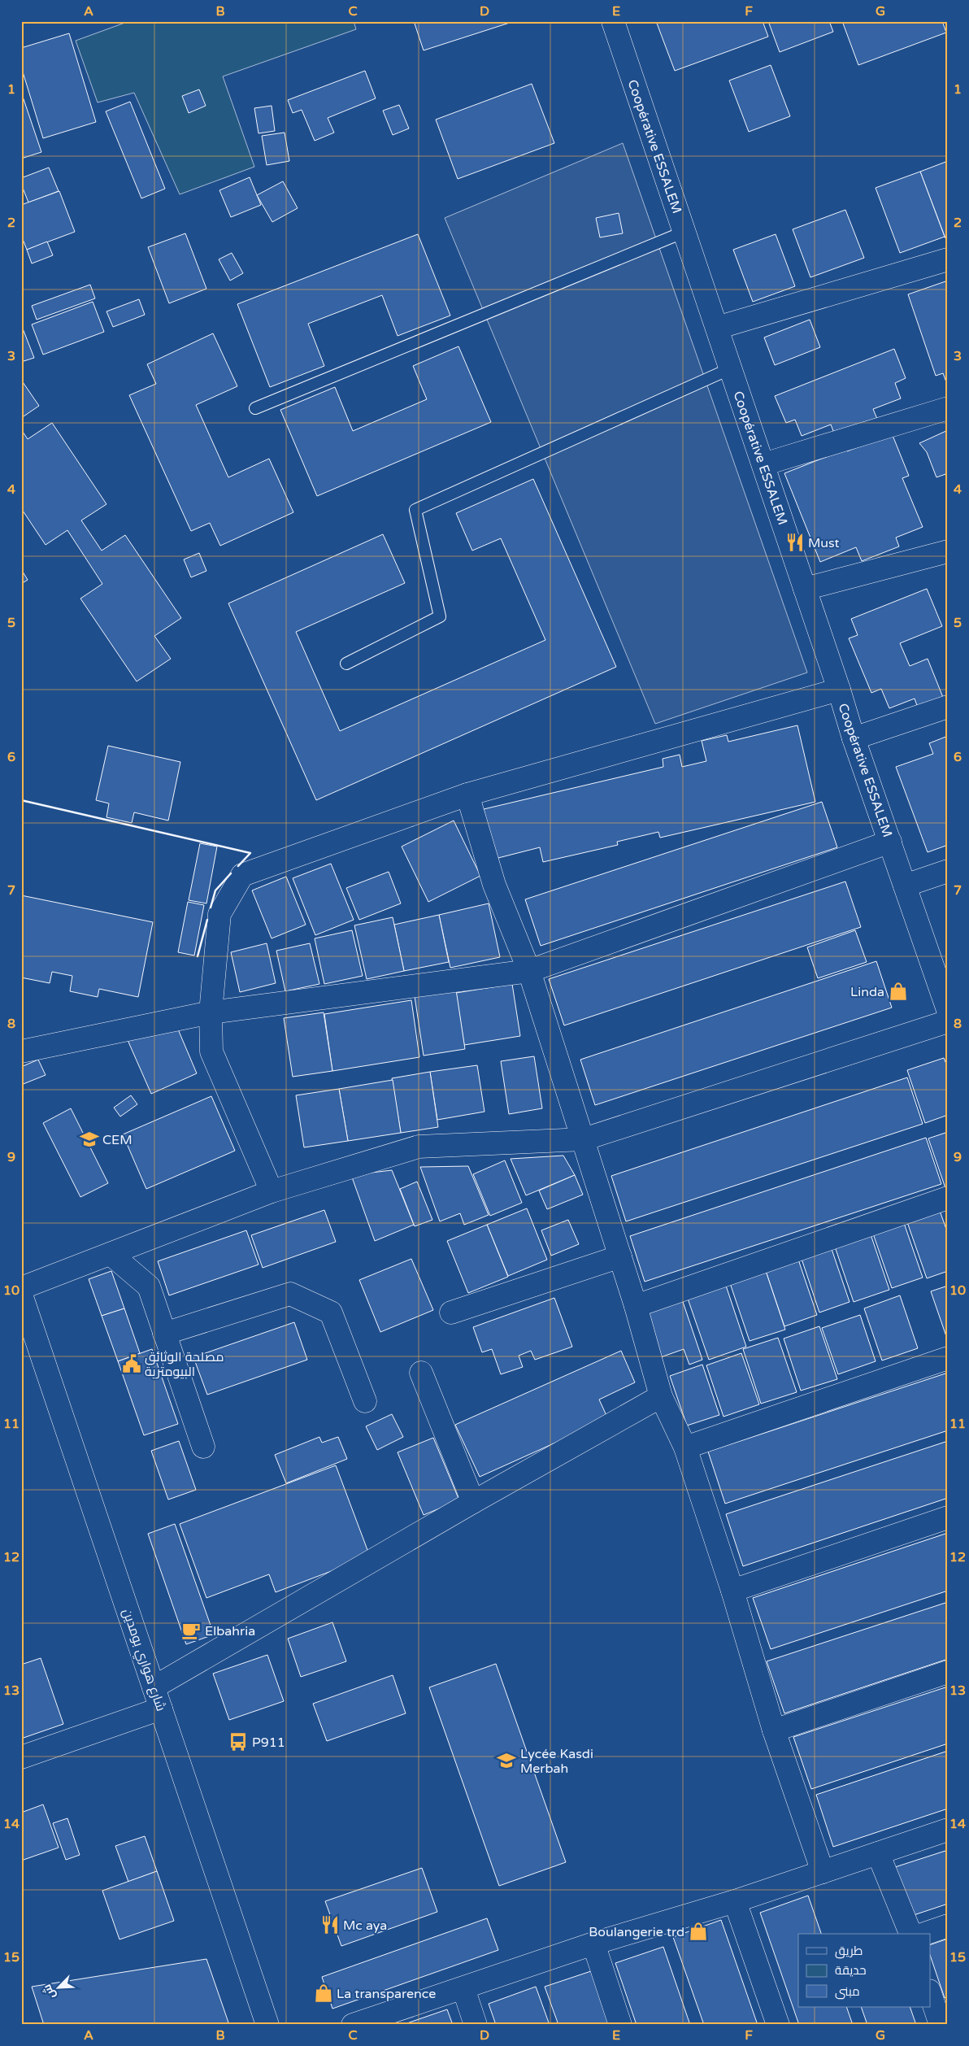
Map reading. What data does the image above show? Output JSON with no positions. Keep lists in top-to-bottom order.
{
  "streets": {
    "street": ["Coopérative ESSALEM", "شارع هواري بومدين"]
  },
  "places": {
    "restaurant": ["Must", "Mc aya"],
    "shop": ["Linda", "Boulangerie trd", "La transparence"],
    "school or university": ["CEM", "Lycée Kasdi Merbah"],
    "public building": ["مصلحة الوثائق البيومترية"],
    "cafe": ["Elbahria"],
    "bus stop": ["P911"]
  },
  "legend": ["طريق", "حديقة", "مبنى"],
  "north": "bottom left",
  "grid": {
    "columns": [
      "A",
      "B",
      "C",
      "D",
      "E",
      "F",
      "G"
    ],
    "rows": [
      "1",
      "2",
      "3",
      "4",
      "5",
      "6",
      "7",
      "8",
      "9",
      "10",
      "11",
      "12",
      "13",
      "14",
      "15"
    ]
  }
}
